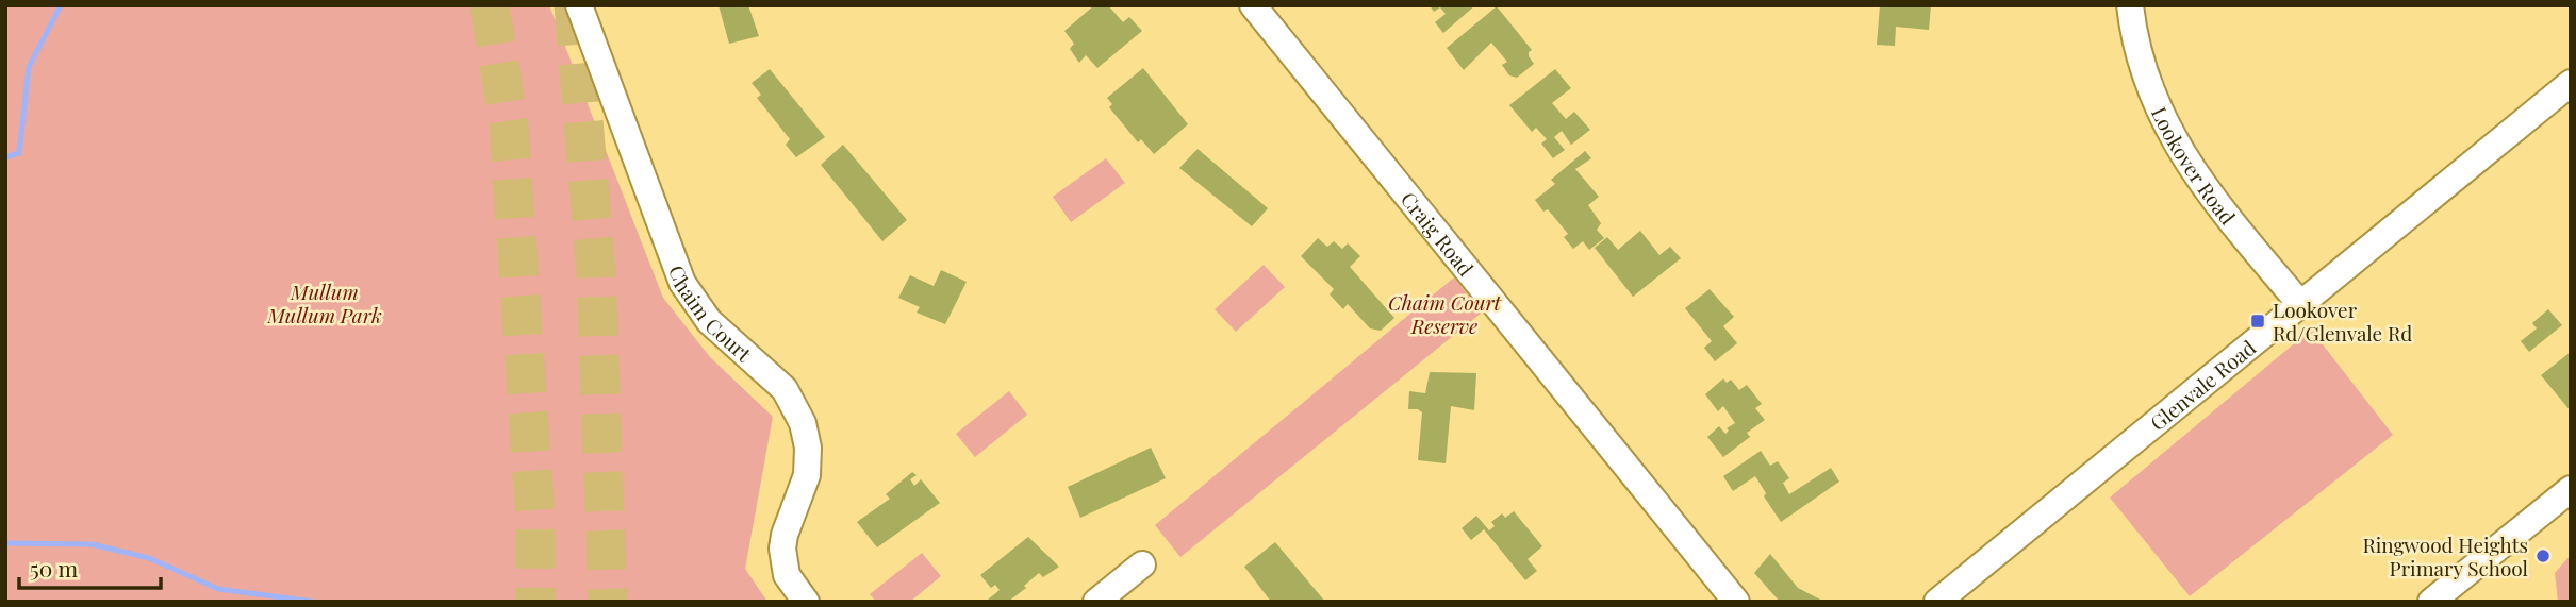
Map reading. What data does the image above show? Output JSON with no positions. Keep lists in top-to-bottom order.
{
  "streets": {
    "street": [
      "Lookover Road",
      "Craig Road",
      "Chaim Court",
      "Glenvale Road"
    ]
  },
  "crossings": [
    ["Lookover Road", "Glenvale Road"]
  ],
  "parks": ["Mullum Mullum Park", "Chaim Court Reserve"],
  "places": {
    "transit": ["Lookover Rd/Glenvale Rd"],
    "other": ["Ringwood Heights Primary School"]
  },
  "scale_bar": "50 m"
}
